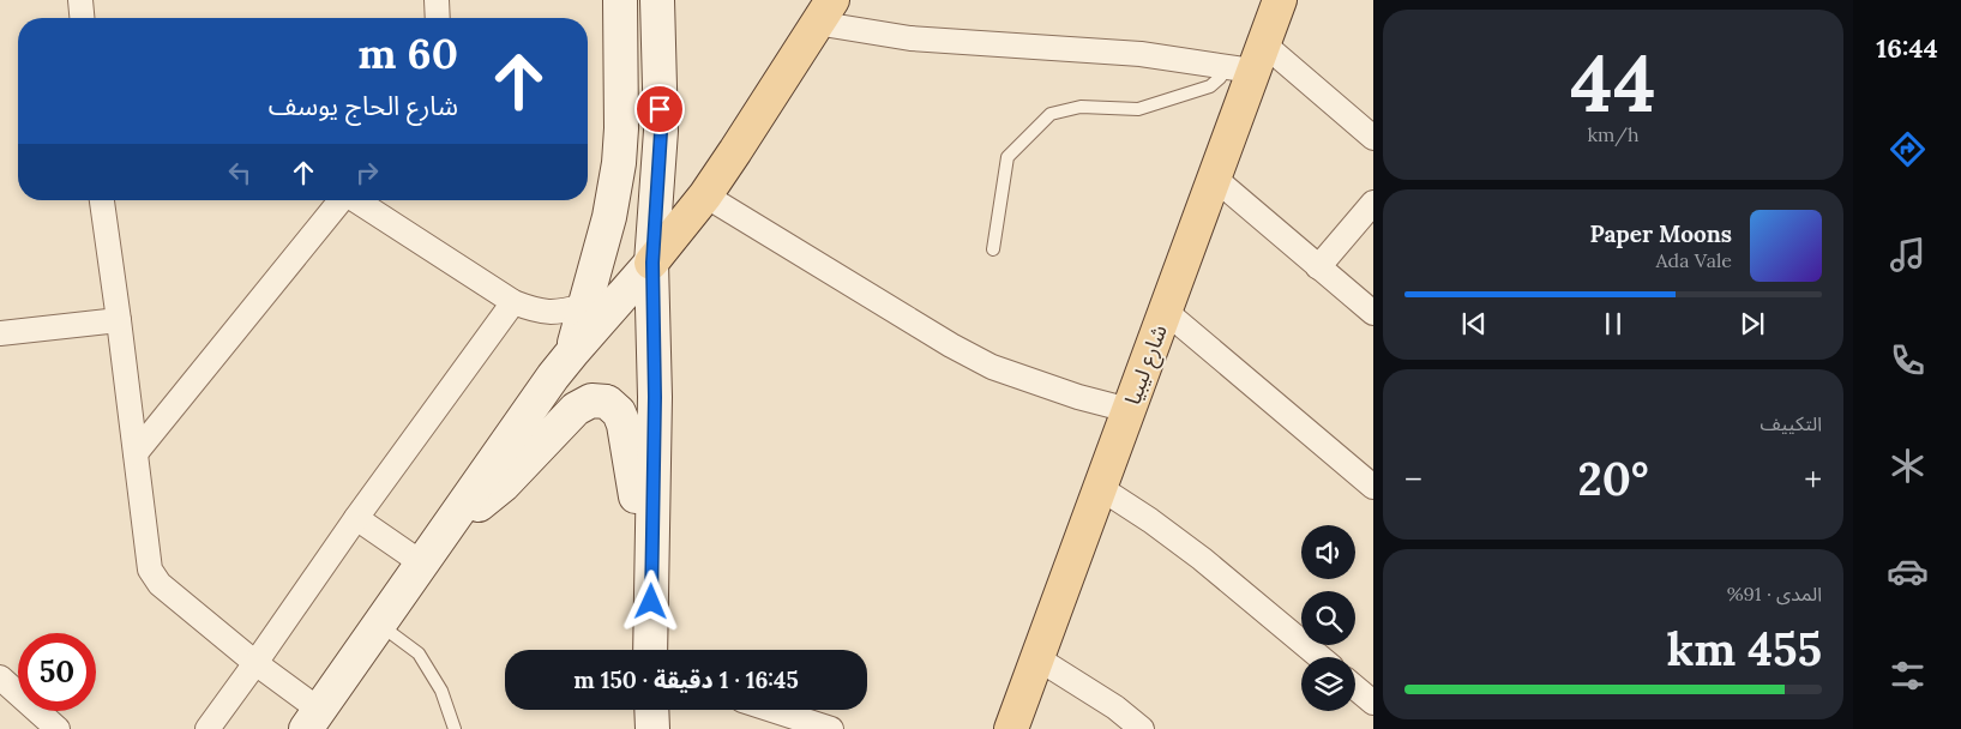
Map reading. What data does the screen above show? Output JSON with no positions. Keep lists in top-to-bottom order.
{
  "streets": {
    "main road": ["شارع ليبيا"]
  },
  "page": {
    "tabs": "16:44",
    "tile": [
      ["44", "km/h"],
      "التكييف",
      ["المدى · 91%", "455 km"]
    ],
    "turn": ["60 m", "شارع الحاج يوسف"],
    "song": ["Paper Moons", "Ada Vale"],
    "heat": ["−", "20°", "+"],
    "limit": "50",
    "trip": "16:45 · 1 دقيقة · 150 m"
  }
}
